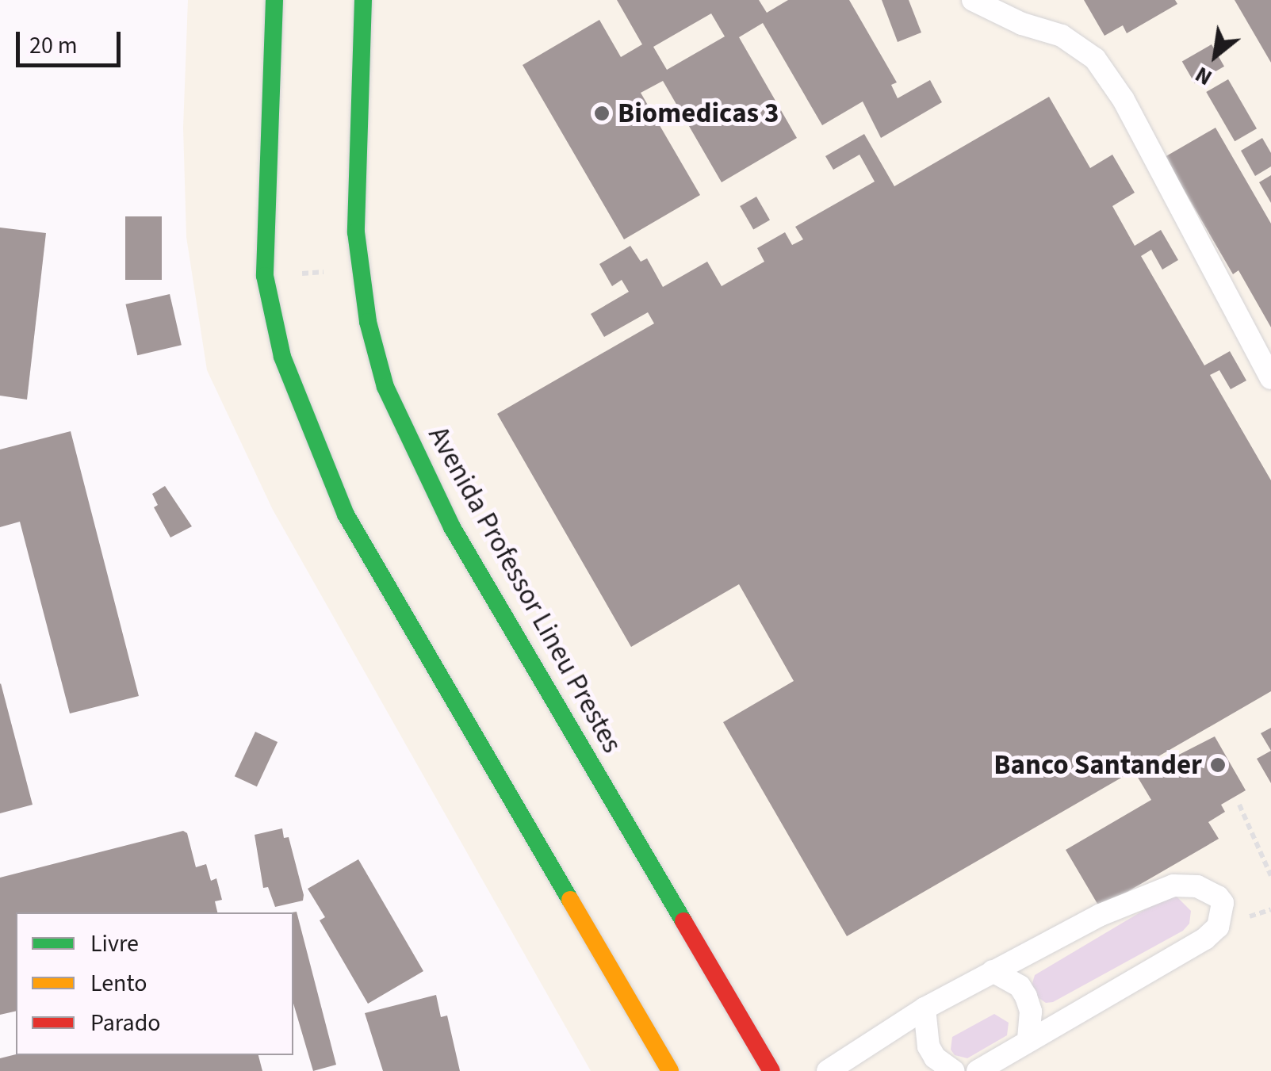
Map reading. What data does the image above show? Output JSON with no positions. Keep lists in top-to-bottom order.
{
  "streets": {
    "street": ["Avenida Professor Lineu Prestes"]
  },
  "places": ["Biomedicas 3", "Banco Santander"],
  "legend": ["Livre", "Lento", "Parado"],
  "scale_bar": "20 m",
  "north": "bottom left"
}
